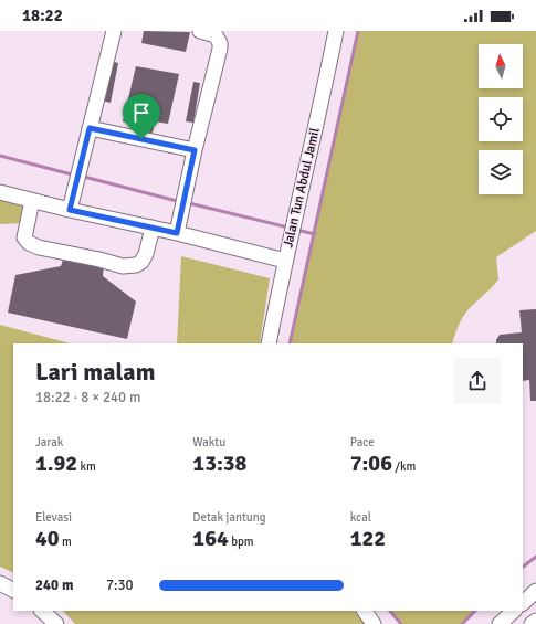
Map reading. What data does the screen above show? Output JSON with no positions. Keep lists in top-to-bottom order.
{
  "streets": {
    "street": ["Jalan Tun Abdul Jamil"]
  },
  "north": "top",
  "page": {
    "status": "18:22",
    "heading": ["Lari malam", "18:22 · 8 × 240 m"],
    "stats": [
      ["Jarak", "1.92 km"],
      ["Waktu", "13:38"],
      ["Pace", "7:06 /km"],
      ["Elevasi", "40 m"],
      ["Detak jantung", "164 bpm"],
      ["kcal", "122"]
    ],
    "list": [
      {
        "name": "240 m",
        "note": "7:30"
      }
    ]
  }
}
